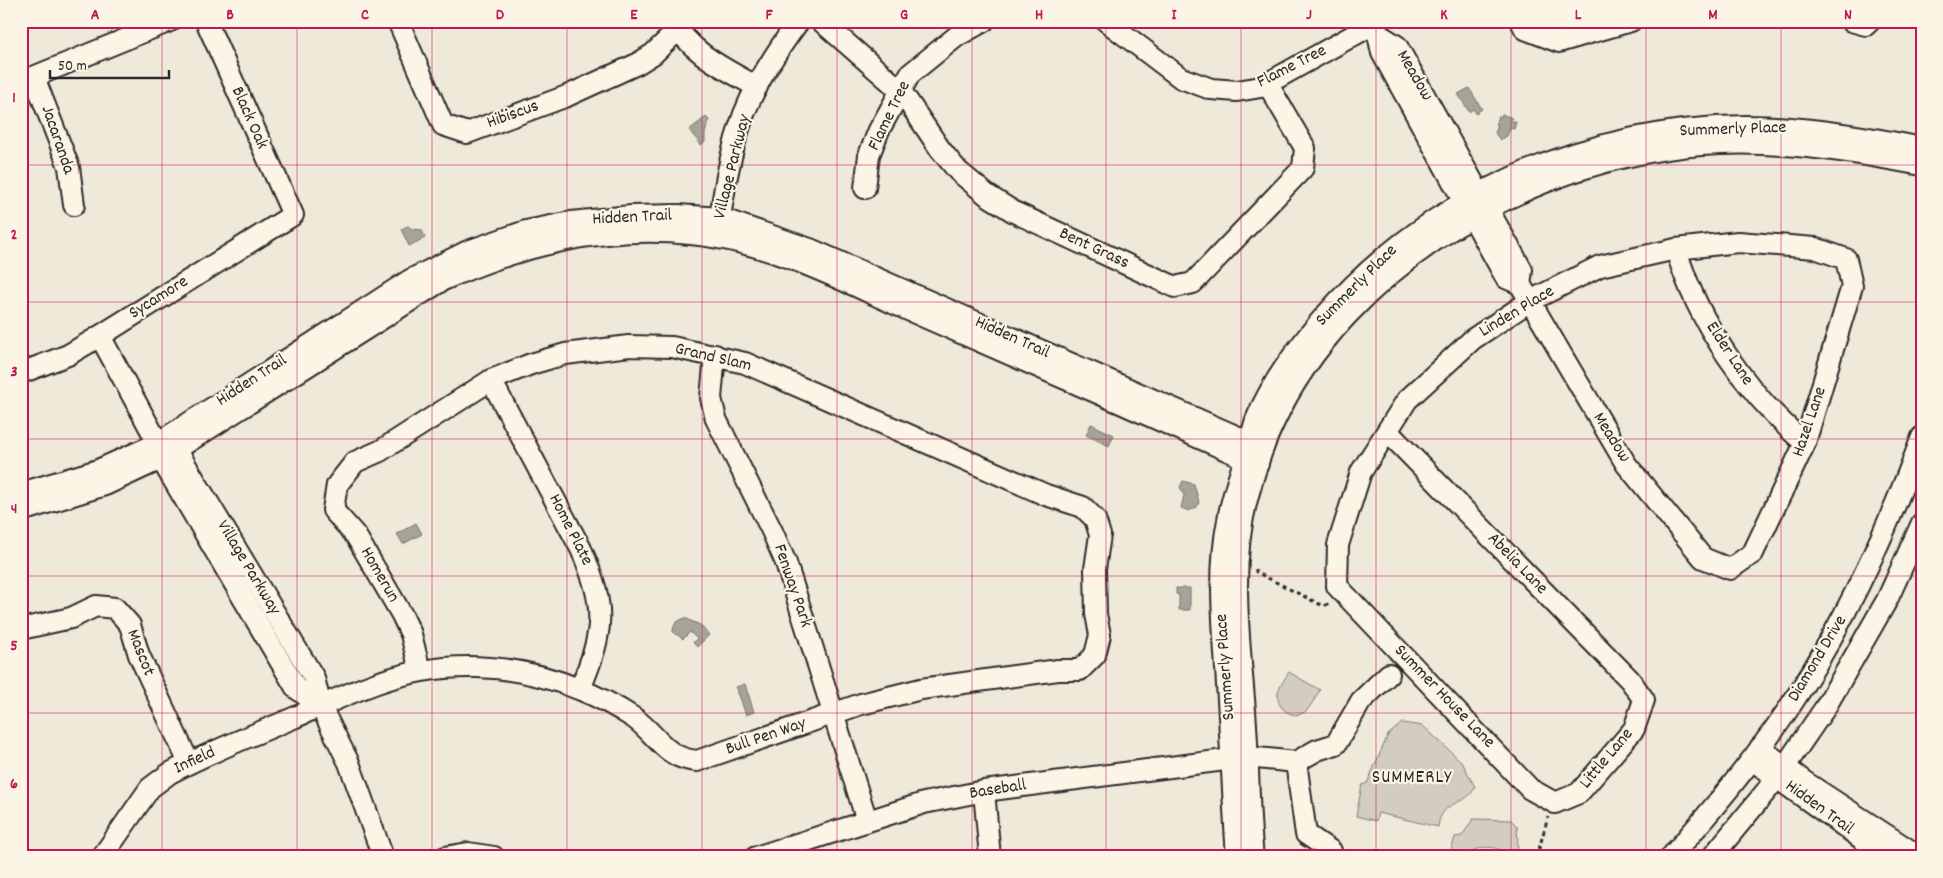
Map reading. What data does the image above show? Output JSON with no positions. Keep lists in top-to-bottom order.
{
  "streets": {
    "street": [
      "Flame Tree",
      "Meadow",
      "Hibiscus",
      "Black Oak",
      "Summerly Place",
      "Jacaranda",
      "Village Parkway",
      "Hidden Trail",
      "Bent Grass",
      "Sycamore",
      "Linden Place",
      "Elder Lane",
      "Grand Slam",
      "Hazel Lane",
      "Home Plate",
      "Abelia Lane",
      "Homerun",
      "Fenway Park",
      "Mascot",
      "Diamond Drive",
      "Summer House Lane",
      "Bull Pen Way",
      "Little Lane",
      "Infield",
      "Baseball"
    ]
  },
  "crossings": [
    ["Flame Tree", "Meadow"],
    ["Flame Tree", "Bent Grass"],
    ["Meadow", "Summerly Place"],
    ["Meadow", "Linden Place"],
    ["Meadow", "Hazel Lane"],
    ["Black Oak", "Sycamore"],
    ["Summerly Place", "Hidden Trail"],
    ["Summerly Place", "Baseball"],
    ["Village Parkway", "Hidden Trail"],
    ["Village Parkway", "Sycamore"],
    ["Village Parkway", "Bull Pen Way"],
    ["Village Parkway", "Infield"],
    ["Hidden Trail", "Diamond Drive"],
    ["Linden Place", "Elder Lane"],
    ["Linden Place", "Hazel Lane"],
    ["Linden Place", "Abelia Lane"],
    ["Linden Place", "Summer House Lane"],
    ["Elder Lane", "Hazel Lane"],
    ["Grand Slam", "Home Plate"],
    ["Grand Slam", "Homerun"],
    ["Grand Slam", "Fenway Park"],
    ["Grand Slam", "Bull Pen Way"],
    ["Home Plate", "Bull Pen Way"],
    ["Abelia Lane", "Little Lane"],
    ["Homerun", "Bull Pen Way"],
    ["Fenway Park", "Bull Pen Way"],
    ["Fenway Park", "Baseball"],
    ["Mascot", "Infield"],
    ["Summer House Lane", "Little Lane"],
    ["Bull Pen Way", "Infield"]
  ],
  "districts": ["SUMMERLY"],
  "scale_bar": "50 m",
  "grid": {
    "columns": [
      "A",
      "B",
      "C",
      "D",
      "E",
      "F",
      "G",
      "H",
      "I",
      "J",
      "K",
      "L",
      "M",
      "N"
    ],
    "rows": [
      "1",
      "2",
      "3",
      "4",
      "5",
      "6"
    ]
  }
}
